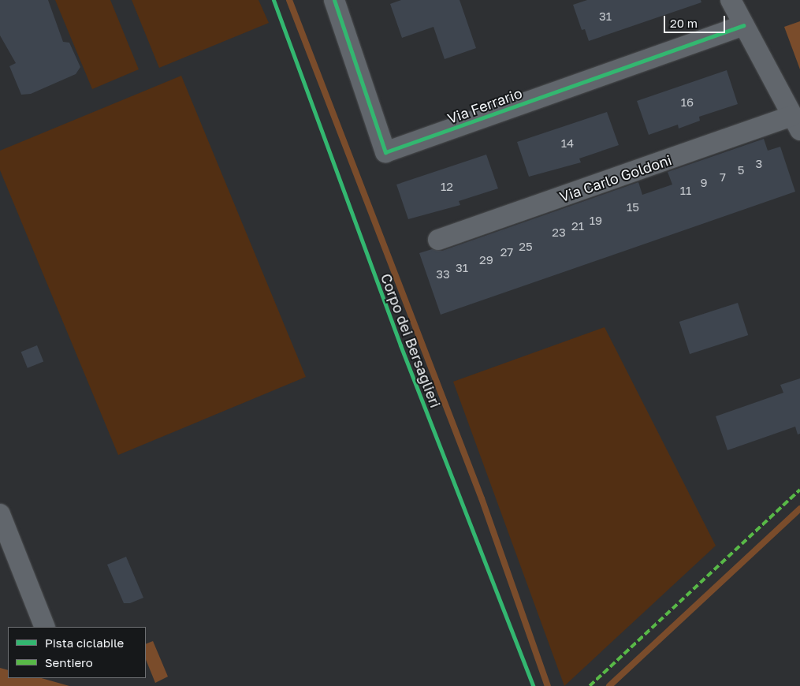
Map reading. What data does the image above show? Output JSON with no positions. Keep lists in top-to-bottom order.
{
  "streets": {
    "street": ["Via Ferrario", "Via Carlo Goldoni"],
    "cycle path": ["Corpo dei Bersaglieri"]
  },
  "house_numbers": [
    "31",
    "16",
    "14",
    "3",
    "5",
    "7",
    "9",
    "12",
    "11",
    "15",
    "19",
    "21",
    "23",
    "25",
    "27",
    "29",
    "31",
    "33"
  ],
  "legend": ["Pista ciclabile", "Sentiero"],
  "scale_bar": "20 m"
}
